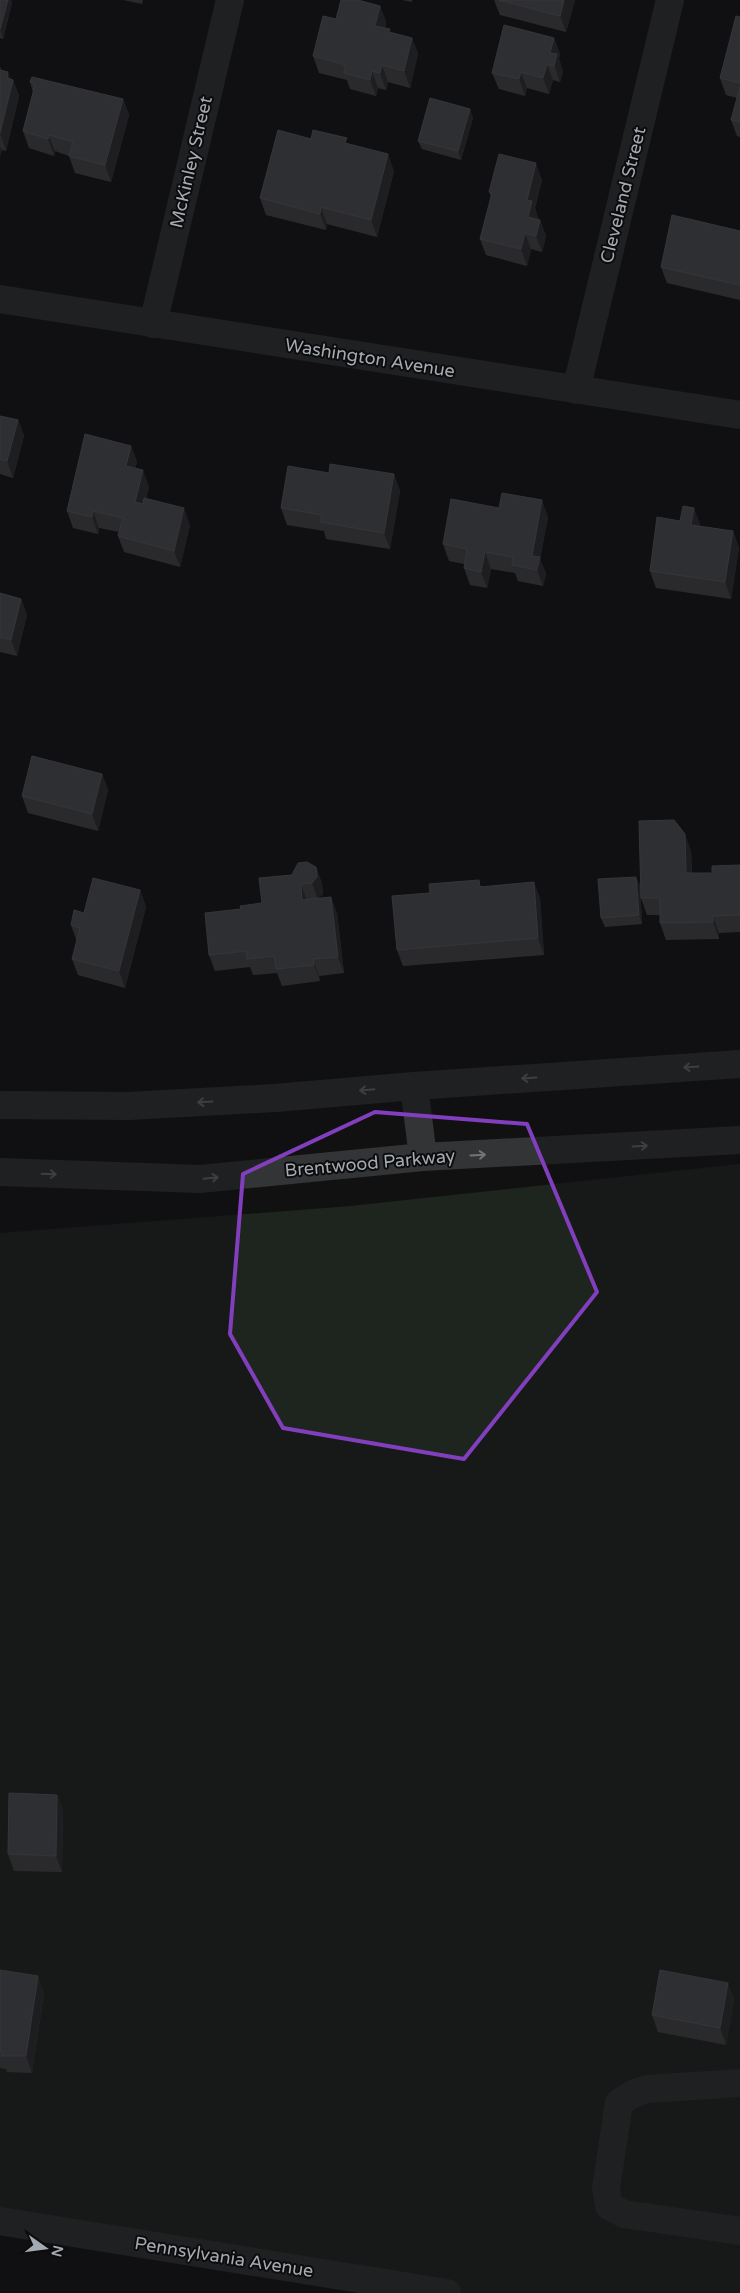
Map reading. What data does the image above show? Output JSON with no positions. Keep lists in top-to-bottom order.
{
  "streets": {
    "street": [
      "McKinley Street",
      "Cleveland Street",
      "Washington Avenue",
      "Brentwood Parkway",
      "Pennsylvania Avenue"
    ]
  },
  "crossings": [
    ["McKinley Street", "Washington Avenue"],
    ["Cleveland Street", "Washington Avenue"]
  ],
  "north": "right"
}
